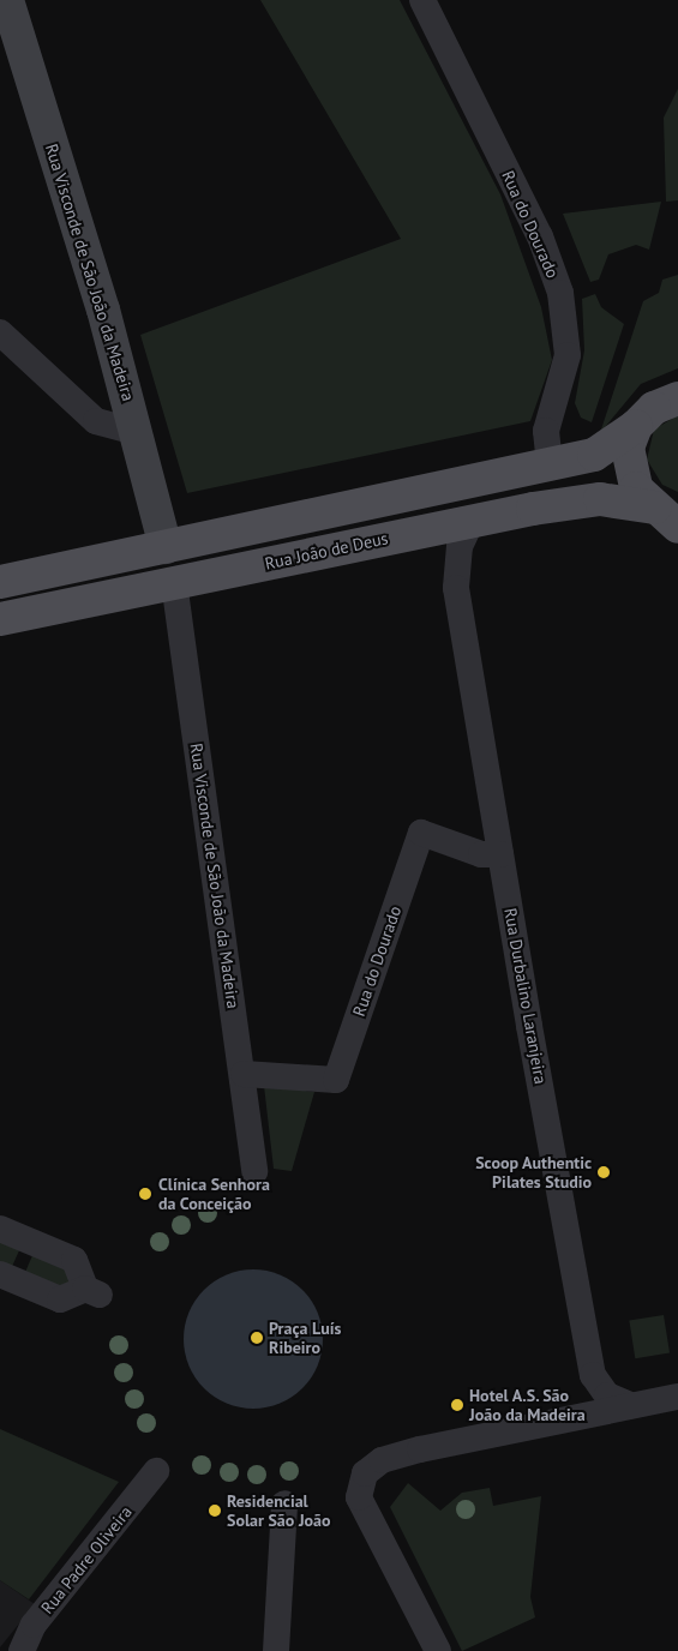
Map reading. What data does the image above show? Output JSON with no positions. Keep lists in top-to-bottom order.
{
  "streets": {
    "main road": ["Rua João de Deus"],
    "street": [
      "Rua do Dourado",
      "Rua Visconde de São João da Madeira",
      "Rua Durbalino Laranjeira",
      "Rua Padre Oliveira"
    ]
  },
  "crossings": [
    ["Rua do Dourado", "Rua Visconde de São João da Madeira"],
    ["Rua do Dourado", "Rua Durbalino Laranjeira"],
    ["Rua Visconde de São João da Madeira", "Rua João de Deus"],
    ["Rua João de Deus", "Rua Durbalino Laranjeira"]
  ],
  "places": [
    "Scoop Authentic Pilates Studio",
    "Clínica Senhora da Conceição",
    "Praça Luís Ribeiro",
    "Hotel A.S. São João da Madeira",
    "Residencial Solar São João"
  ]
}
